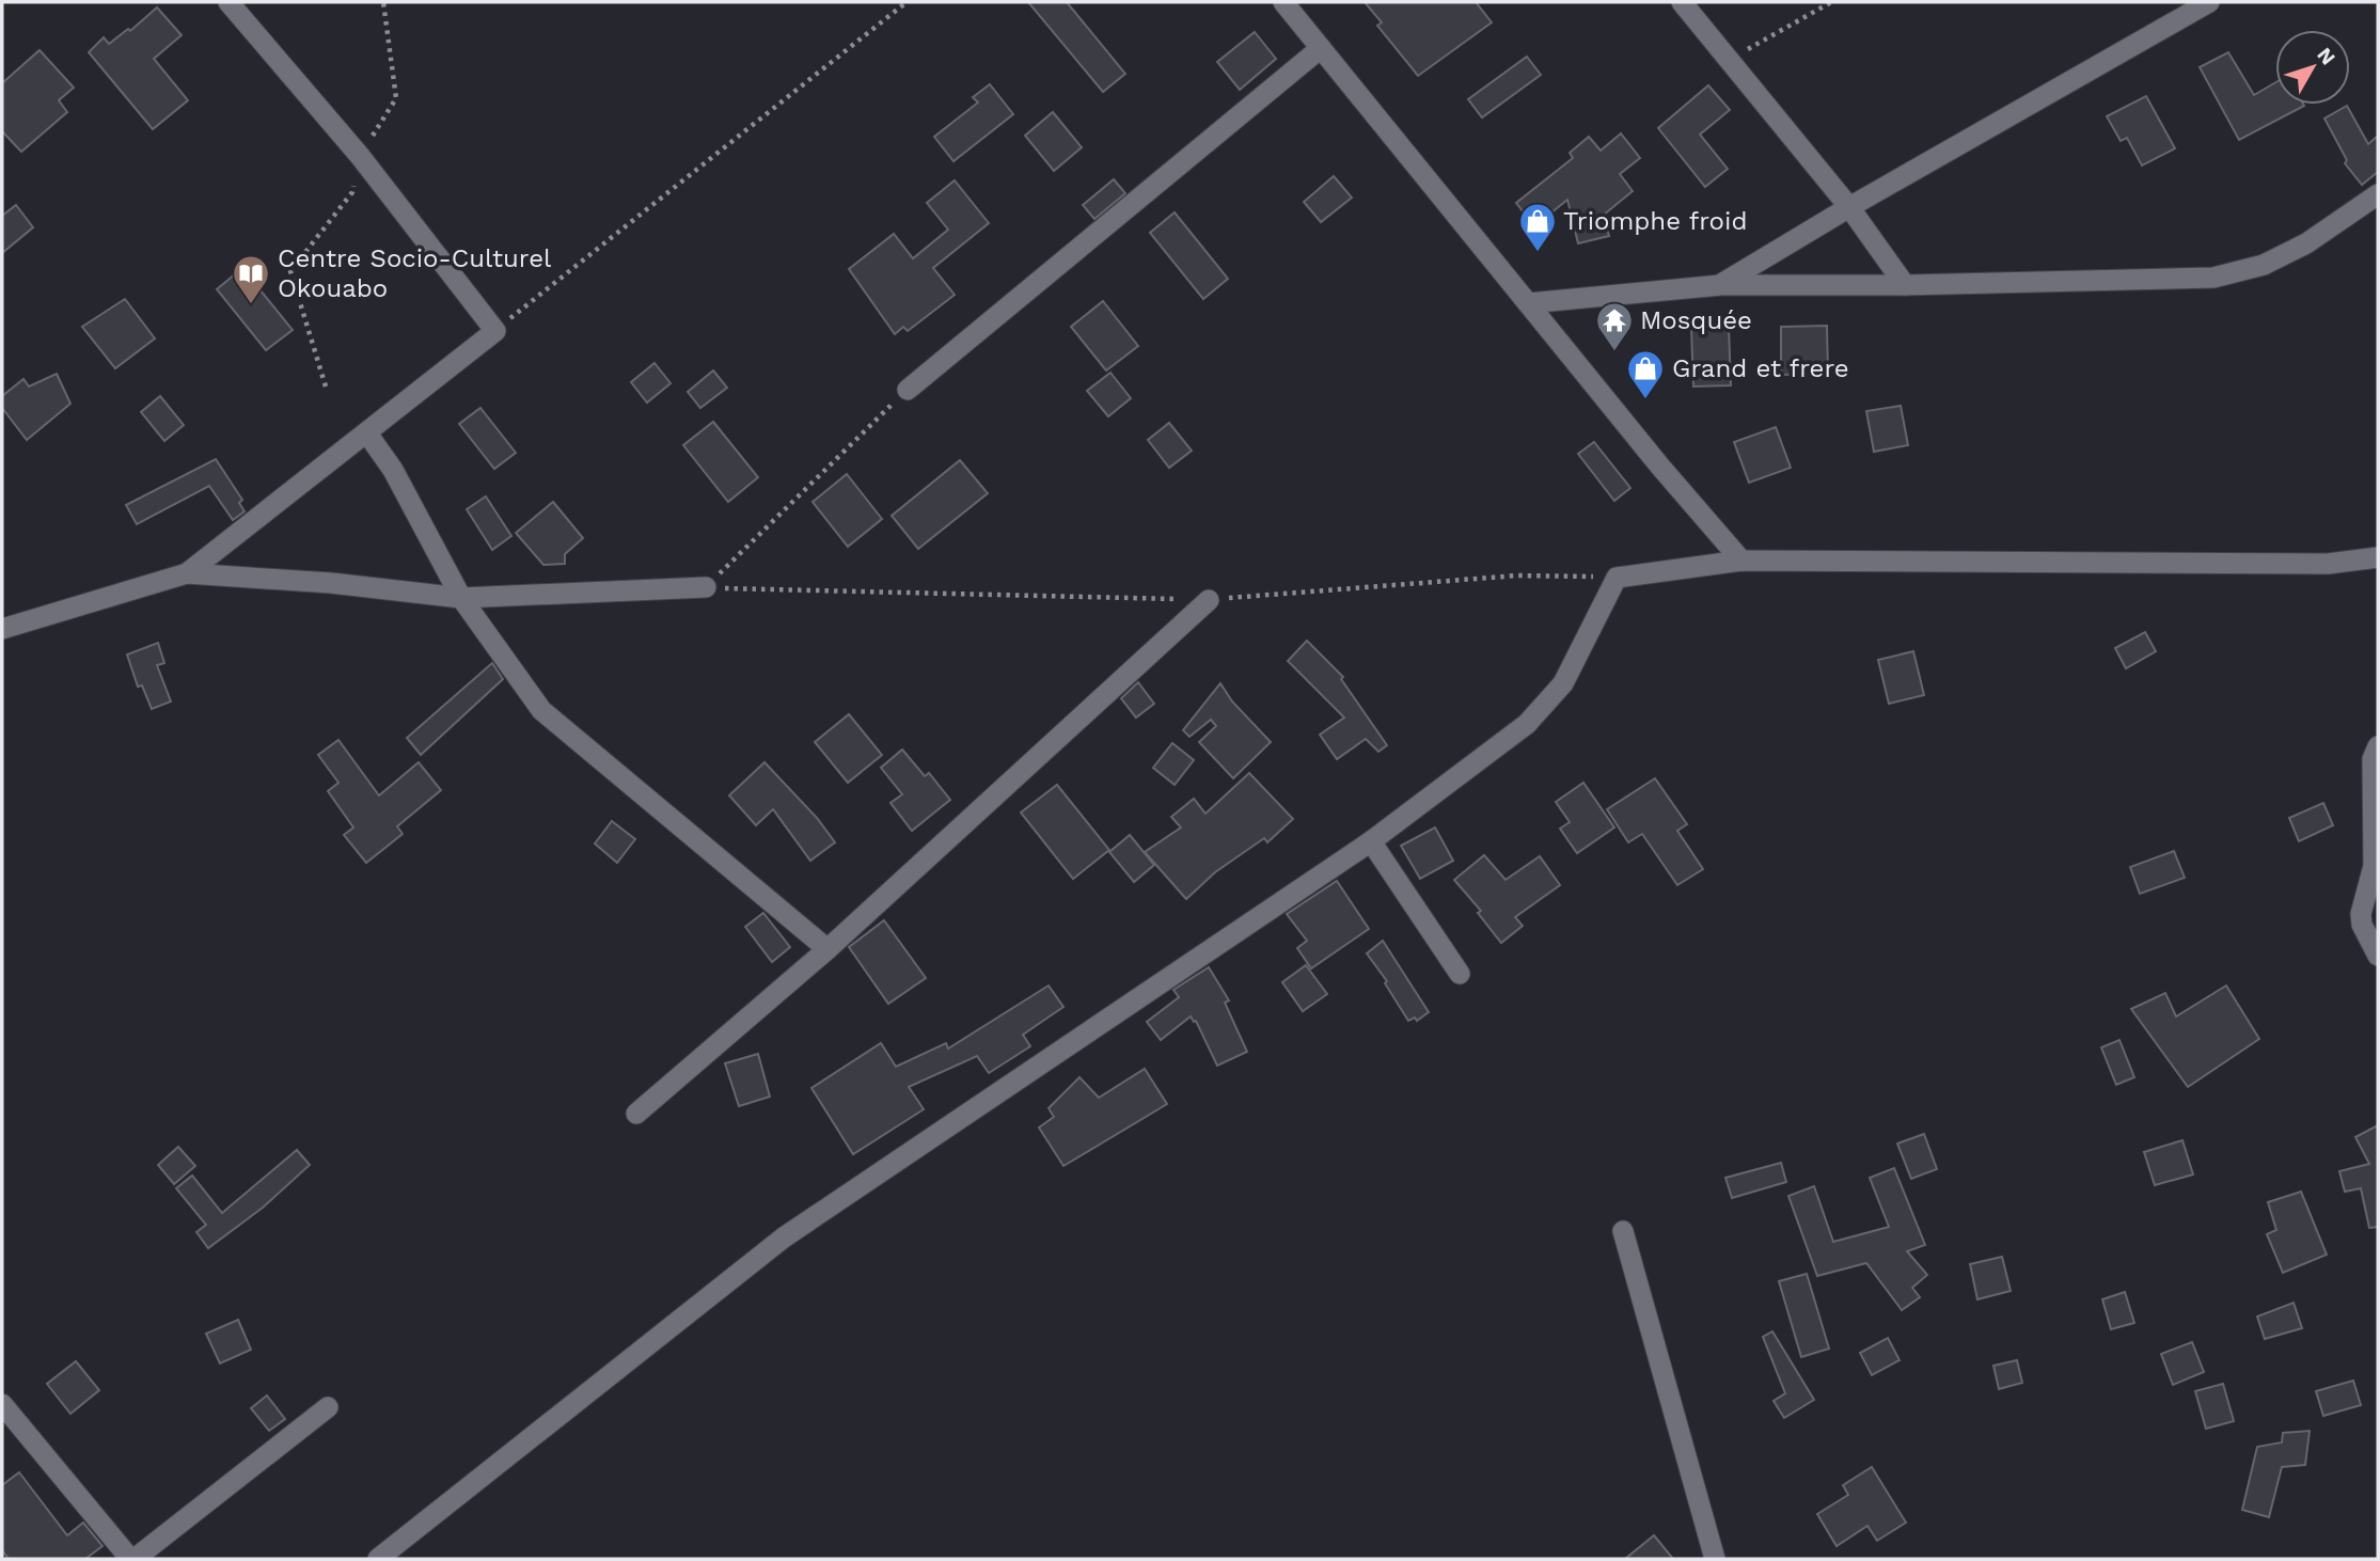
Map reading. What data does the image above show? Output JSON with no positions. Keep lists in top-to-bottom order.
{
  "places": {
    "shop": ["Triomphe froid", "Grand et frere"],
    "library": ["Centre Socio-Culturel Okouabo"],
    "temple": ["Mosquée"]
  },
  "north": "top right"
}
